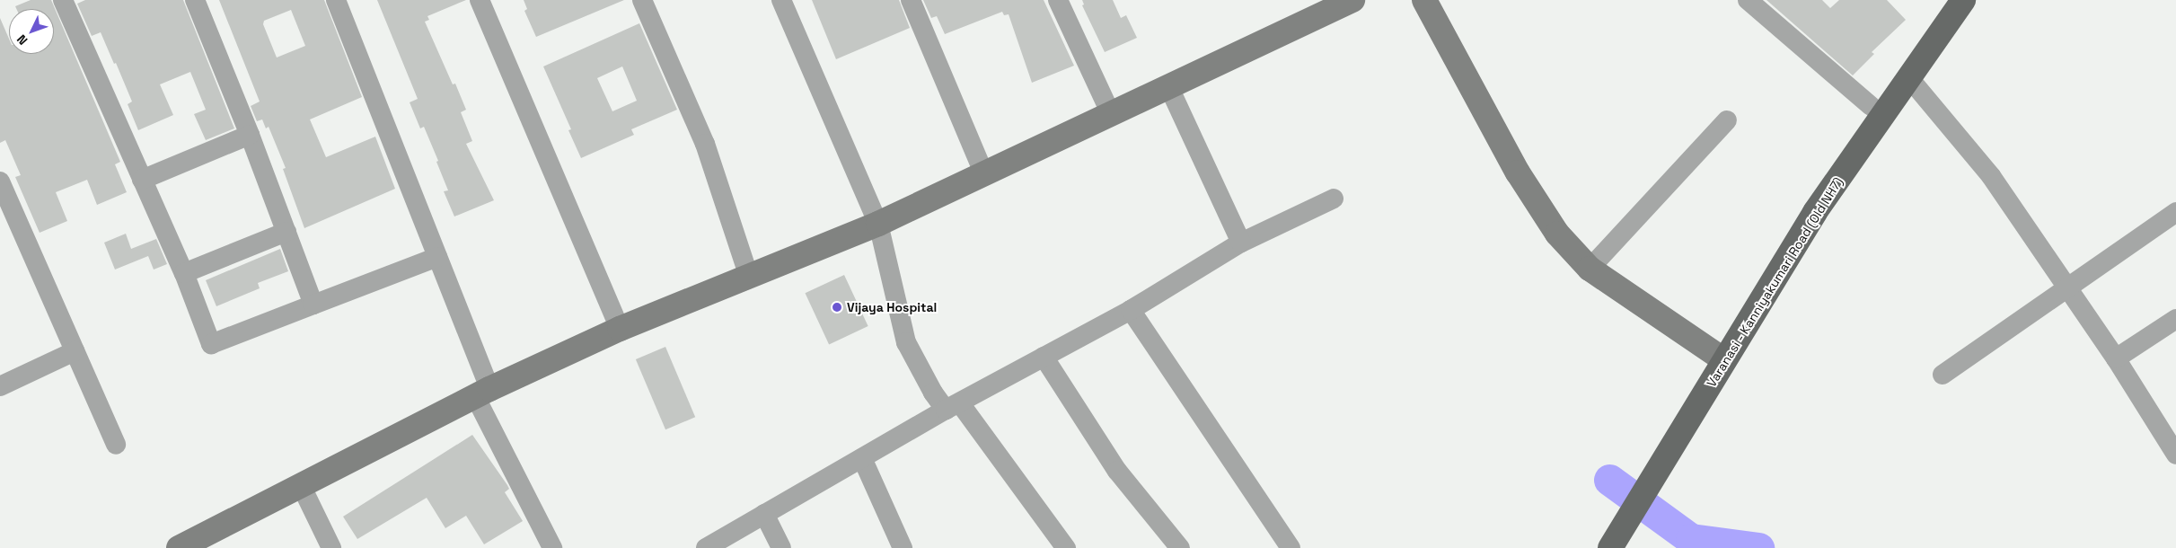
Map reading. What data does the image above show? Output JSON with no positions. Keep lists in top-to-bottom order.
{
  "streets": {
    "main road": ["Varanasi - Kanniyakumari Road (Old NH7)"]
  },
  "places": ["Vijaya Hospital"],
  "north": "bottom left"
}
